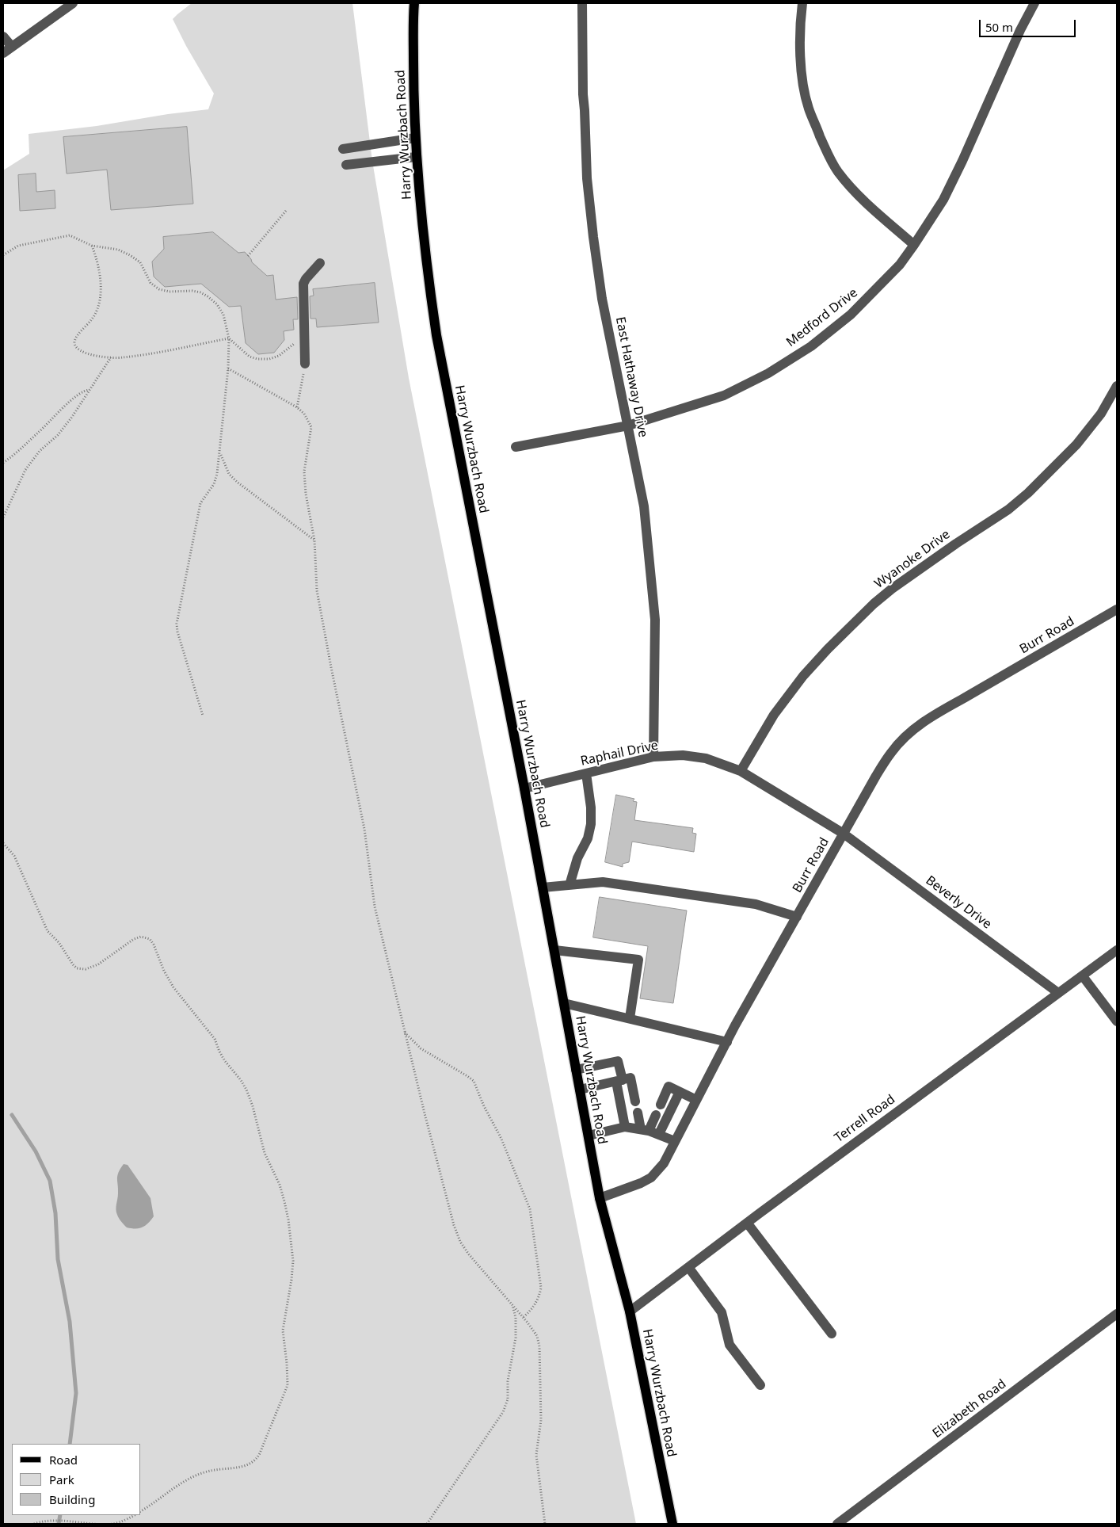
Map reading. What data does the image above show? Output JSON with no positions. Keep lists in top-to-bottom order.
{
  "streets": {
    "main road": ["Harry Wurzbach Road"],
    "street": [
      "Medford Drive",
      "East Hathaway Drive",
      "Wyanoke Drive",
      "Burr Road",
      "Raphail Drive",
      "Beverly Drive",
      "Terrell Road",
      "Elizabeth Road"
    ]
  },
  "crossings": [
    ["Harry Wurzbach Road", "Burr Road"],
    ["Harry Wurzbach Road", "Raphail Drive"],
    ["Harry Wurzbach Road", "Terrell Road"],
    ["Medford Drive", "East Hathaway Drive"],
    ["East Hathaway Drive", "Raphail Drive"],
    ["Wyanoke Drive", "Raphail Drive"],
    ["Burr Road", "Raphail Drive"],
    ["Burr Road", "Beverly Drive"],
    ["Raphail Drive", "Beverly Drive"],
    ["Beverly Drive", "Terrell Road"]
  ],
  "legend": ["Road", "Park", "Building"],
  "scale_bar": "50 m"
}
